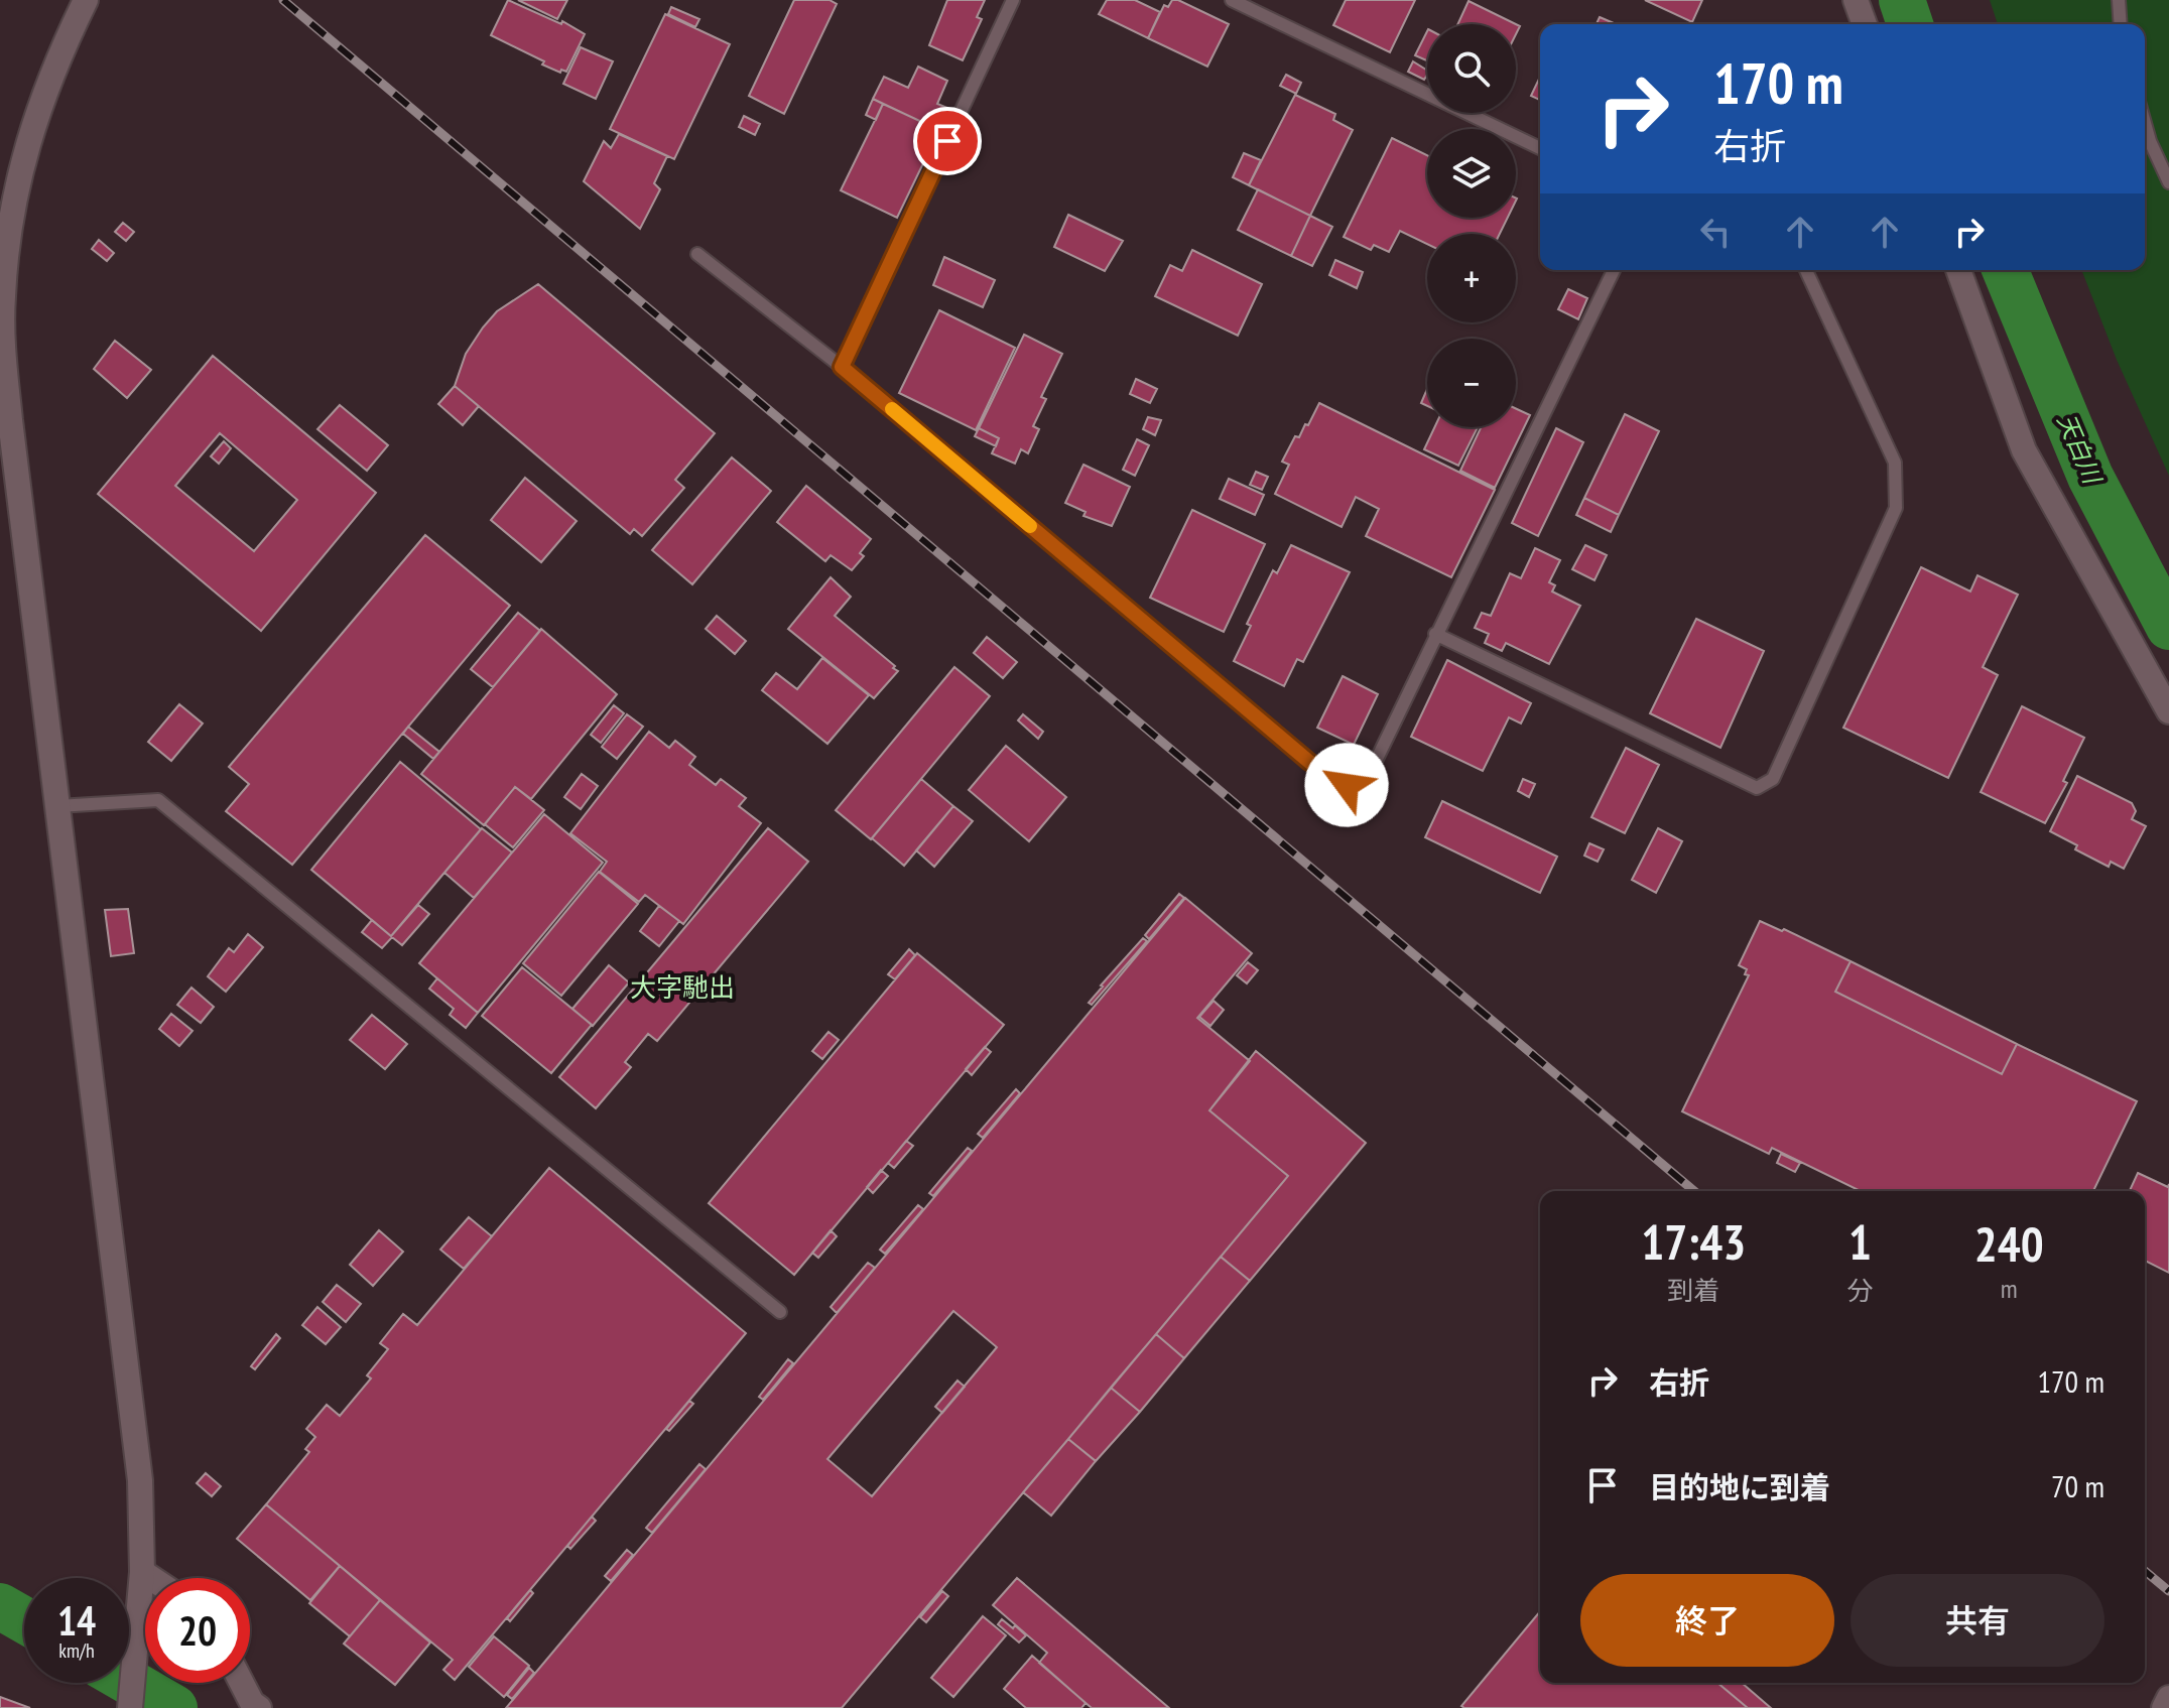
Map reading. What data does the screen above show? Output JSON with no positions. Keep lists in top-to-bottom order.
{
  "districts": ["大字馳出"],
  "water": ["天白川"],
  "page": {
    "map_buttons": ["+", "−"],
    "turn": ["170 m", "右折"],
    "eta": [
      "17:43",
      "到着",
      "1",
      "分",
      "240",
      "m"
    ],
    "list": [
      {
        "name": "右折",
        "value": "170 m"
      },
      {
        "name": "目的地に到着",
        "value": "70 m"
      }
    ],
    "buttons": ["終了", "共有"],
    "speed": "14 km/h",
    "limit": "20"
  }
}
